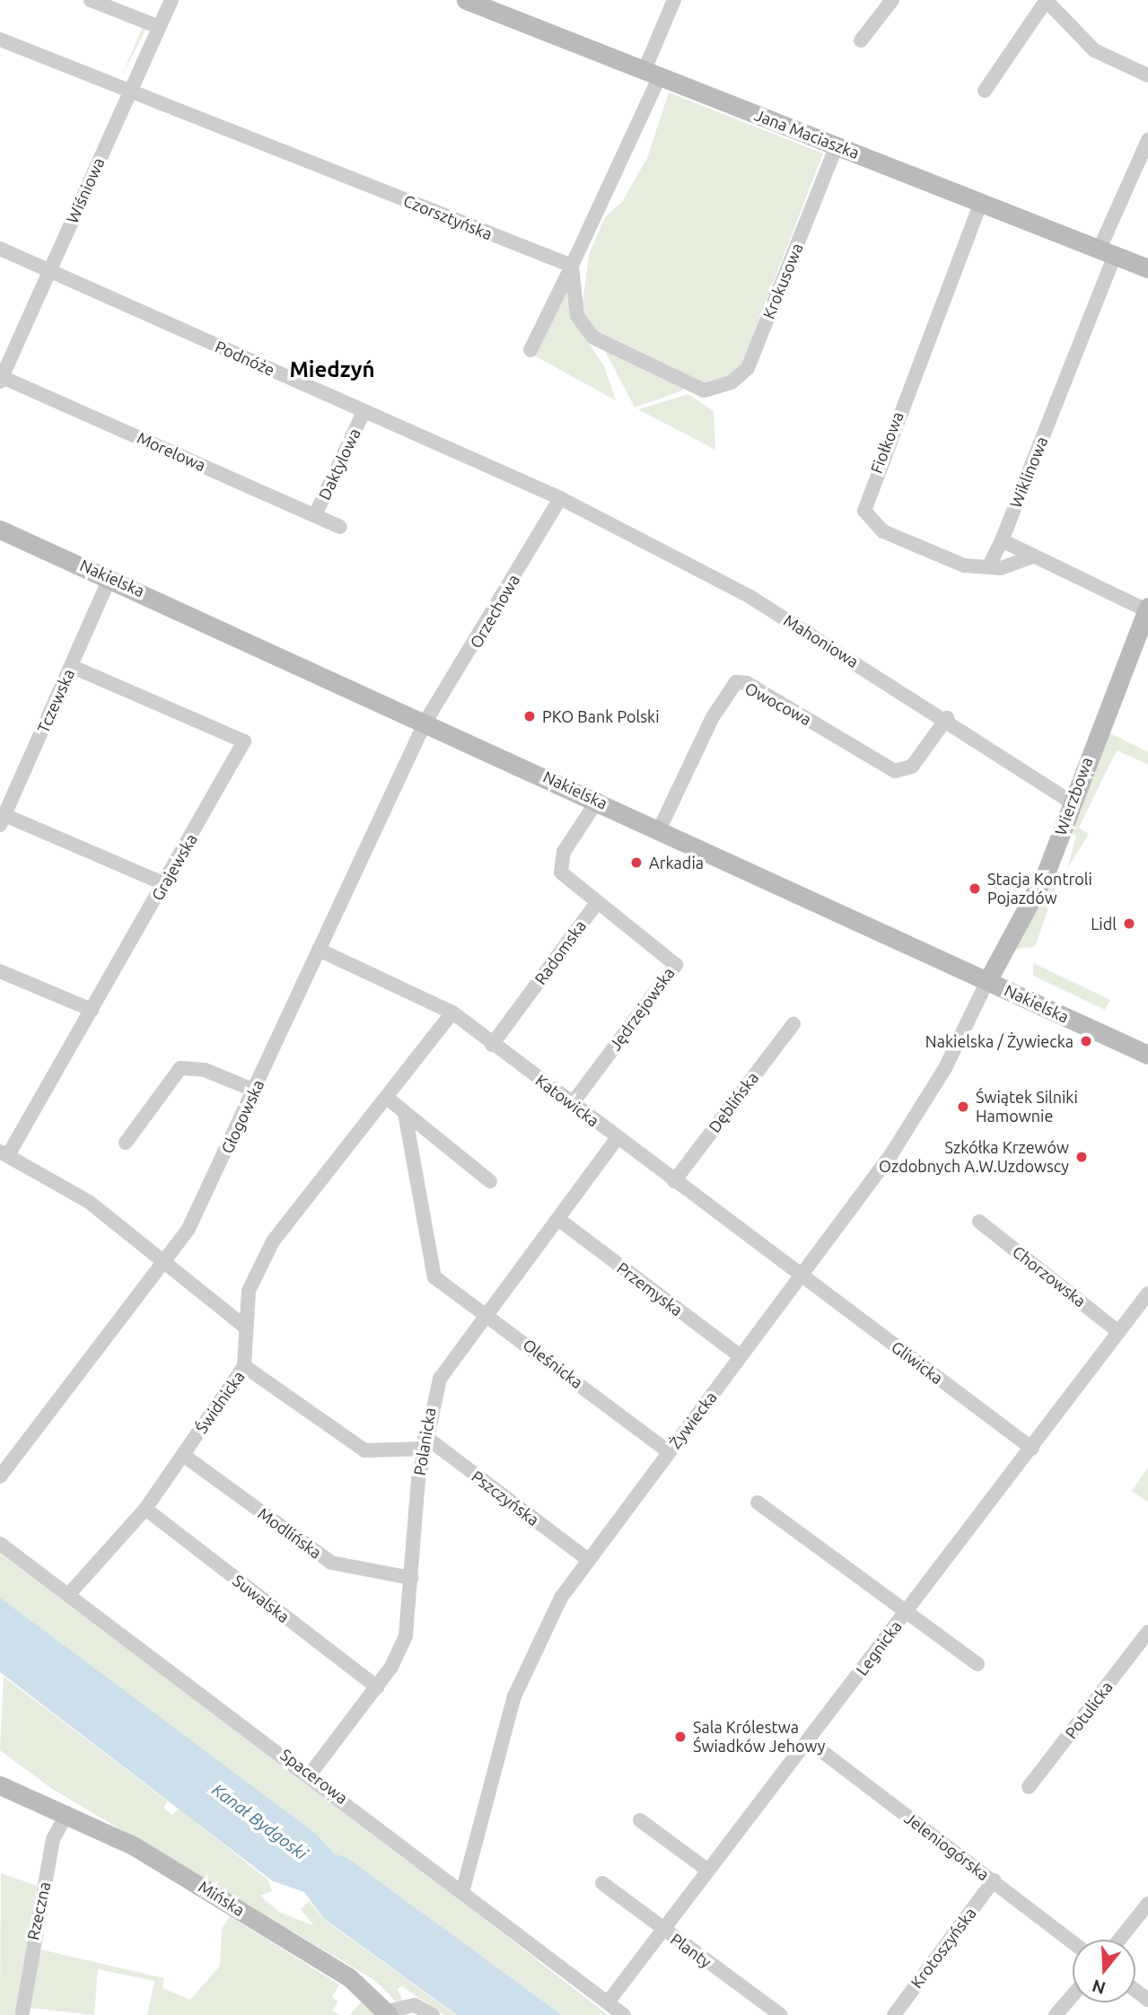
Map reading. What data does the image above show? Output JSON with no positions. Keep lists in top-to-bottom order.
{
  "streets": {
    "street": [
      "Jana Maciaszka",
      "Wiśniowa",
      "Czorsztyńska",
      "Krokusowa",
      "Podnóże",
      "Fiołkowa",
      "Morelowa",
      "Daktylowa",
      "Wiklinowa",
      "Nakielska",
      "Orzechowa",
      "Mahoniowa",
      "Tczewska",
      "Owocowa",
      "Wierzbowa",
      "Grajewska",
      "Radomska",
      "Jędrzejowska",
      "Katowicka",
      "Dęblińska",
      "Głogowska",
      "Chorzowska",
      "Przemyska",
      "Gliwicka",
      "Oleśnicka",
      "Świdnicka",
      "Żywiecka",
      "Polanicka",
      "Pszczyńska",
      "Modlińska",
      "Suwalska",
      "Legnicka",
      "Potulicka",
      "Spacerowa",
      "Jeleniogórska",
      "Mińska",
      "Rzeczna",
      "Krotoszyńska",
      "Planty"
    ]
  },
  "crossings": [
    ["Jana Maciaszka", "Krokusowa"],
    ["Jana Maciaszka", "Fiołkowa"],
    ["Jana Maciaszka", "Wiklinowa"],
    ["Wiśniowa", "Czorsztyńska"],
    ["Wiśniowa", "Podnóże"],
    ["Wiśniowa", "Morelowa"],
    ["Czorsztyńska", "Krokusowa"],
    ["Podnóże", "Daktylowa"],
    ["Podnóże", "Orzechowa"],
    ["Podnóże", "Mahoniowa"],
    ["Fiołkowa", "Wiklinowa"],
    ["Morelowa", "Daktylowa"],
    ["Nakielska", "Orzechowa"],
    ["Nakielska", "Tczewska"],
    ["Nakielska", "Owocowa"],
    ["Nakielska", "Wierzbowa"],
    ["Nakielska", "Radomska"],
    ["Nakielska", "Głogowska"],
    ["Nakielska", "Żywiecka"],
    ["Orzechowa", "Mahoniowa"],
    ["Orzechowa", "Głogowska"],
    ["Mahoniowa", "Owocowa"],
    ["Mahoniowa", "Wierzbowa"],
    ["Tczewska", "Grajewska"],
    ["Wierzbowa", "Żywiecka"],
    ["Radomska", "Jędrzejowska"],
    ["Radomska", "Katowicka"],
    ["Jędrzejowska", "Katowicka"],
    ["Katowicka", "Dęblińska"],
    ["Katowicka", "Głogowska"],
    ["Katowicka", "Gliwicka"],
    ["Katowicka", "Świdnicka"],
    ["Katowicka", "Żywiecka"],
    ["Katowicka", "Polanicka"],
    ["Chorzowska", "Legnicka"],
    ["Przemyska", "Żywiecka"],
    ["Przemyska", "Polanicka"],
    ["Gliwicka", "Żywiecka"],
    ["Gliwicka", "Legnicka"],
    ["Oleśnicka", "Żywiecka"],
    ["Oleśnicka", "Polanicka"],
    ["Świdnicka", "Modlińska"],
    ["Świdnicka", "Suwalska"],
    ["Świdnicka", "Spacerowa"],
    ["Żywiecka", "Pszczyńska"],
    ["Żywiecka", "Spacerowa"],
    ["Polanicka", "Pszczyńska"],
    ["Polanicka", "Modlińska"],
    ["Polanicka", "Suwalska"],
    ["Polanicka", "Spacerowa"],
    ["Legnicka", "Spacerowa"],
    ["Legnicka", "Jeleniogórska"],
    ["Legnicka", "Planty"],
    ["Jeleniogórska", "Krotoszyńska"],
    ["Mińska", "Rzeczna"]
  ],
  "districts": ["Miedzyń"],
  "water": ["Kanał Bydgoski"],
  "places": [
    "PKO Bank Polski",
    "Arkadia",
    "Stacja Kontroli Pojazdów",
    "Lidl",
    "Nakielska / Żywiecka",
    "Świątek Silniki Hamownie",
    "Szkółka Krzewów Ozdobnych A.W.Uzdowscy",
    "Sala Królestwa Świadków Jehowy"
  ],
  "north": "bottom"
}
